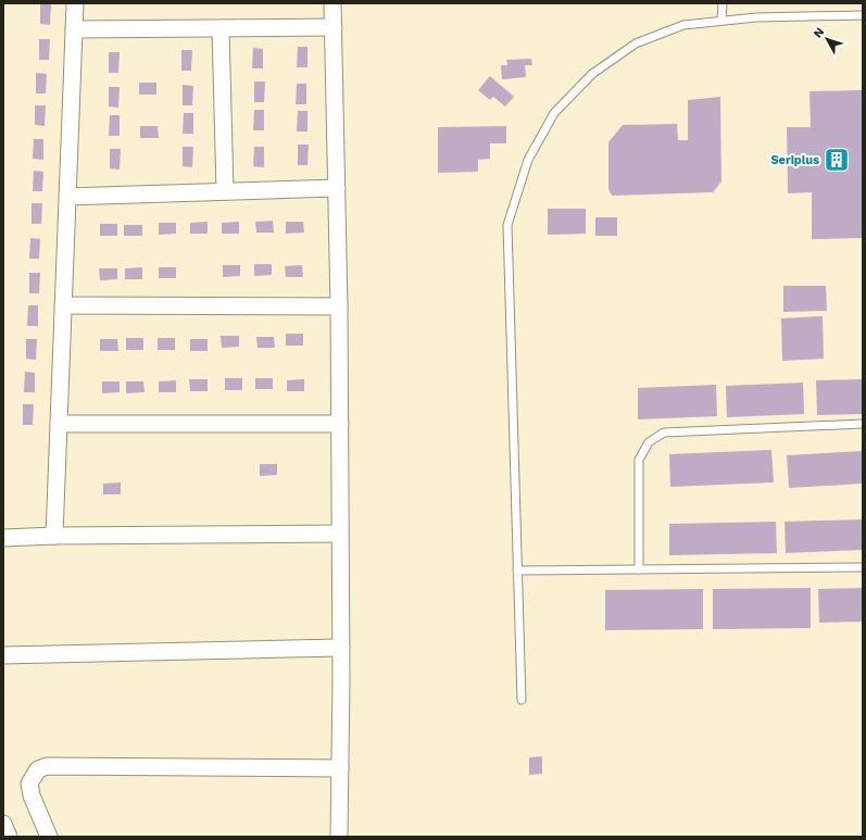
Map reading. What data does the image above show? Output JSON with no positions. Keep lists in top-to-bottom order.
{
  "places": {
    "building": ["Seriplus"]
  },
  "north": "top left"
}
